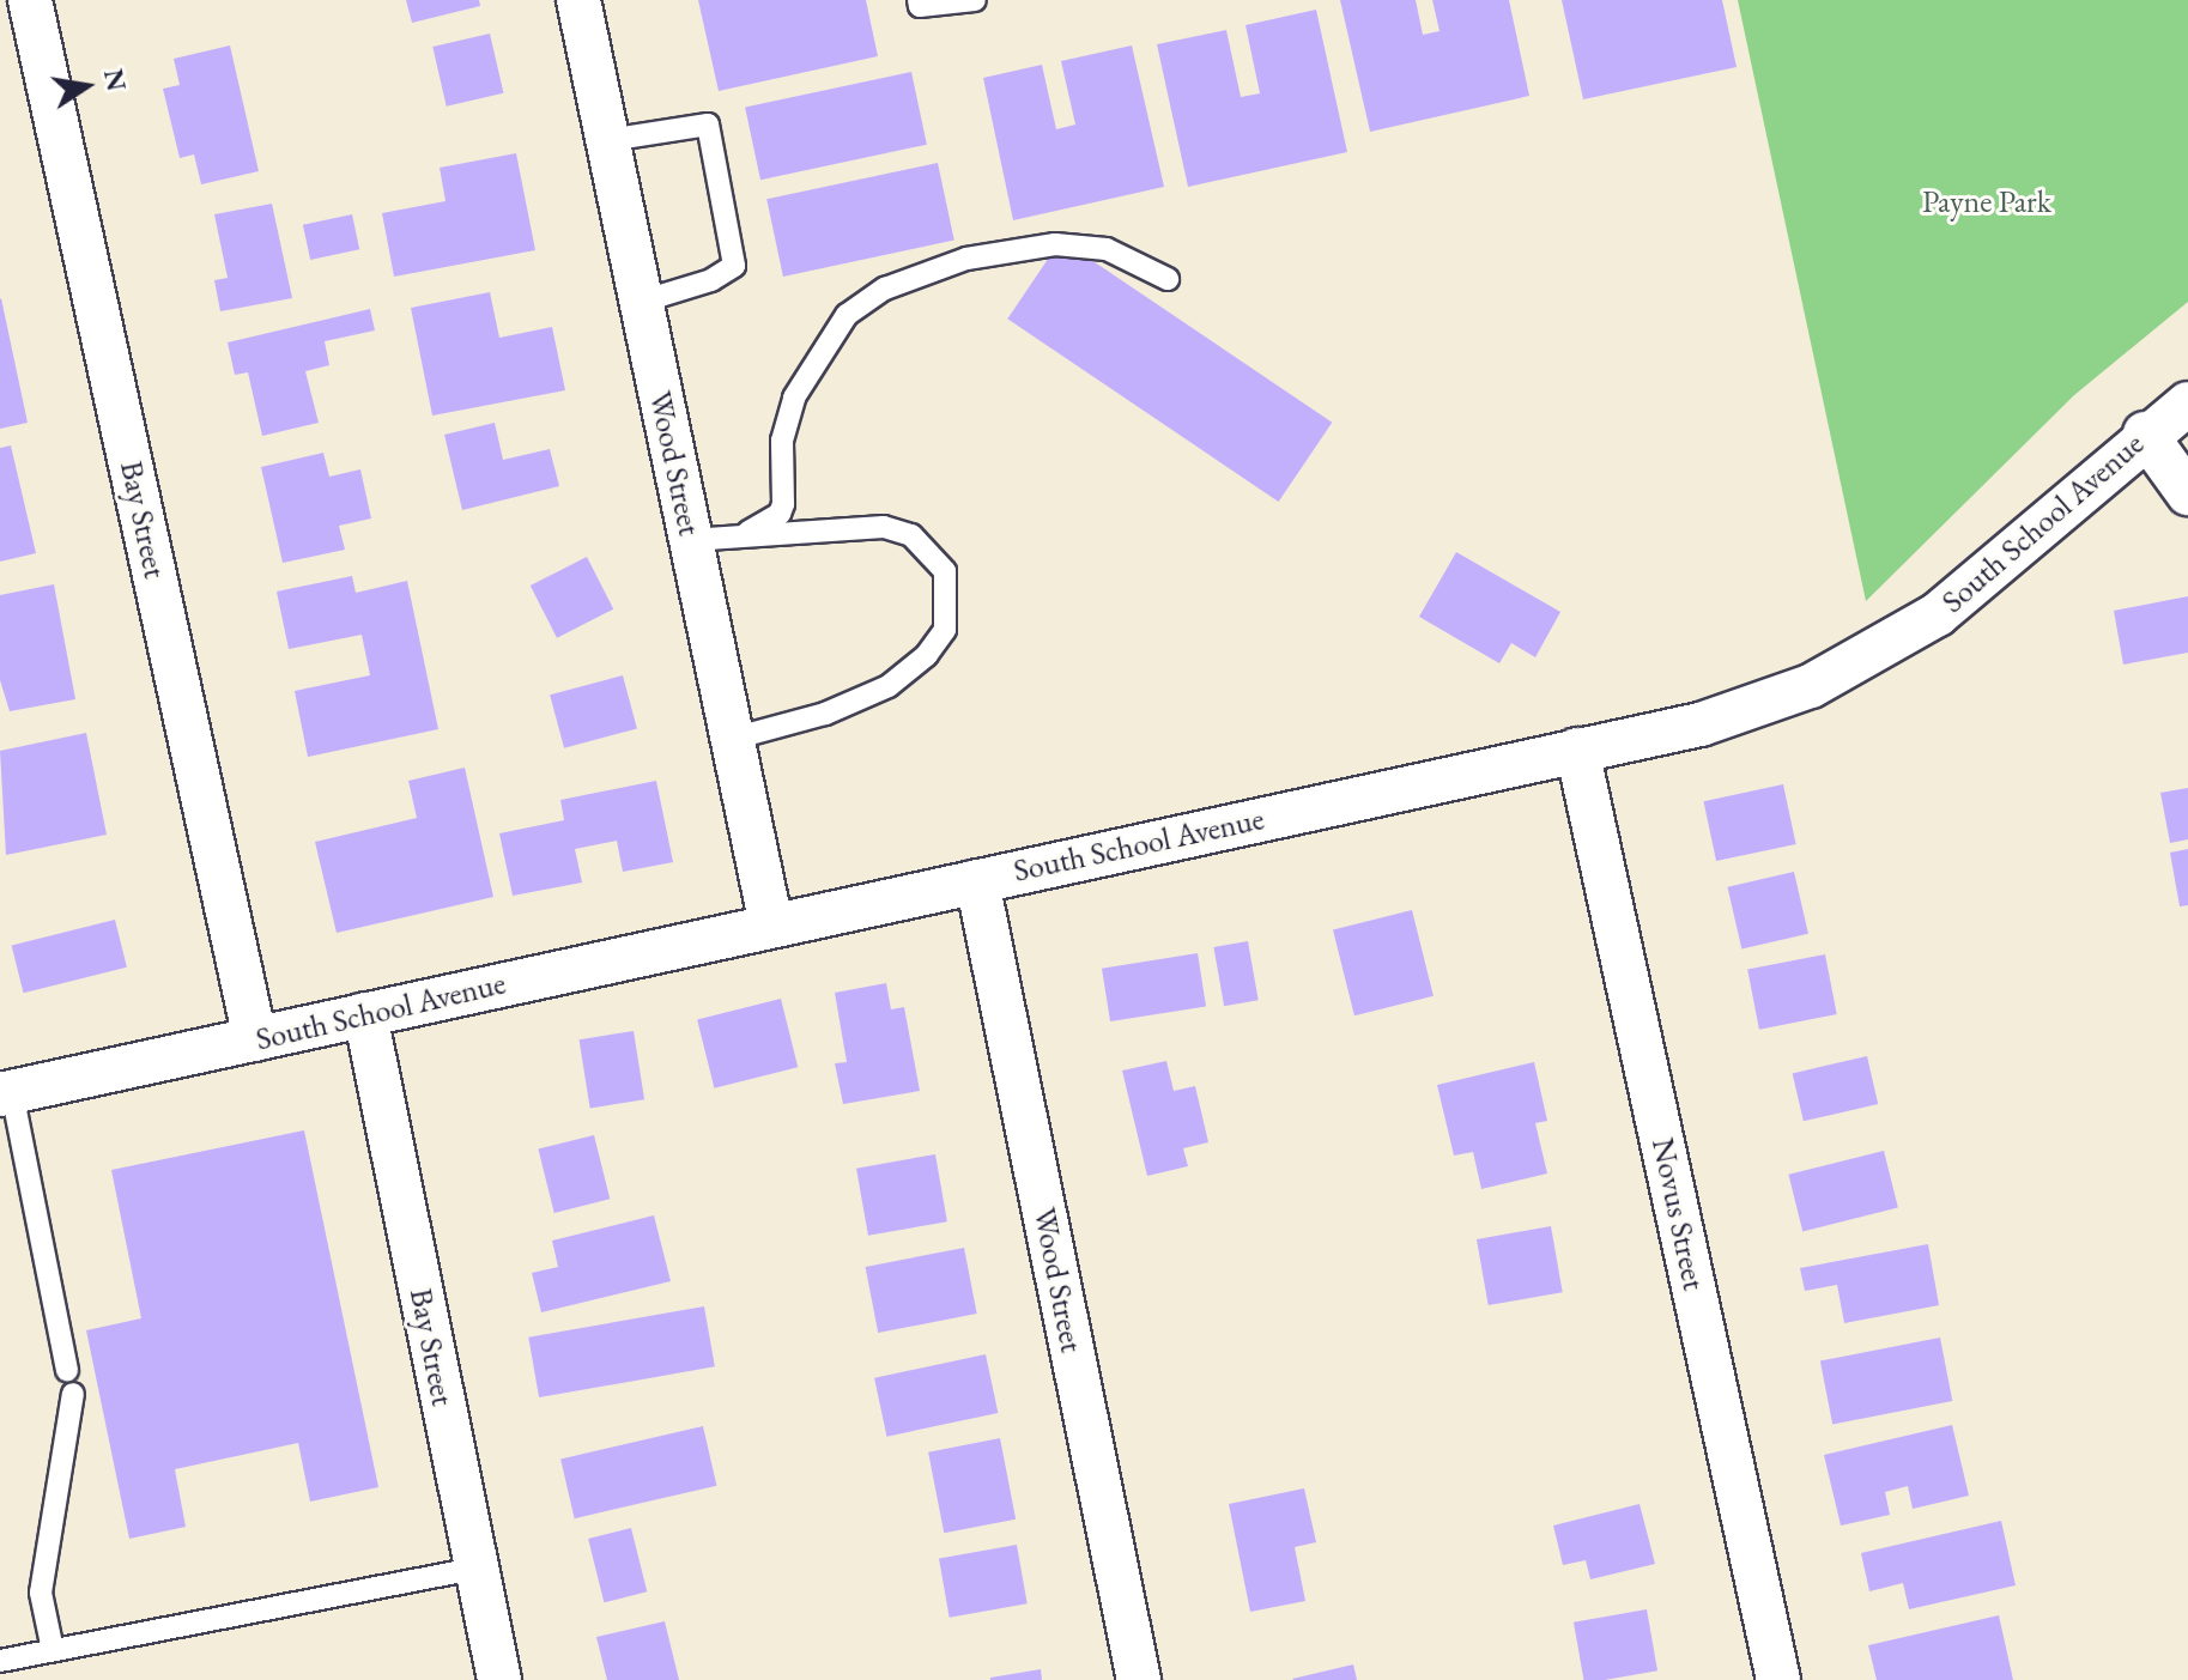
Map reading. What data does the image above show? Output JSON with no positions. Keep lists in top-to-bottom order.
{
  "streets": {
    "street": [
      "Wood Street",
      "Bay Street",
      "South School Avenue",
      "Novus Street"
    ]
  },
  "crossings": [
    ["Wood Street", "South School Avenue"],
    ["Bay Street", "South School Avenue"],
    ["South School Avenue", "Novus Street"]
  ],
  "parks": ["Payne Park"],
  "north": "right"
}
